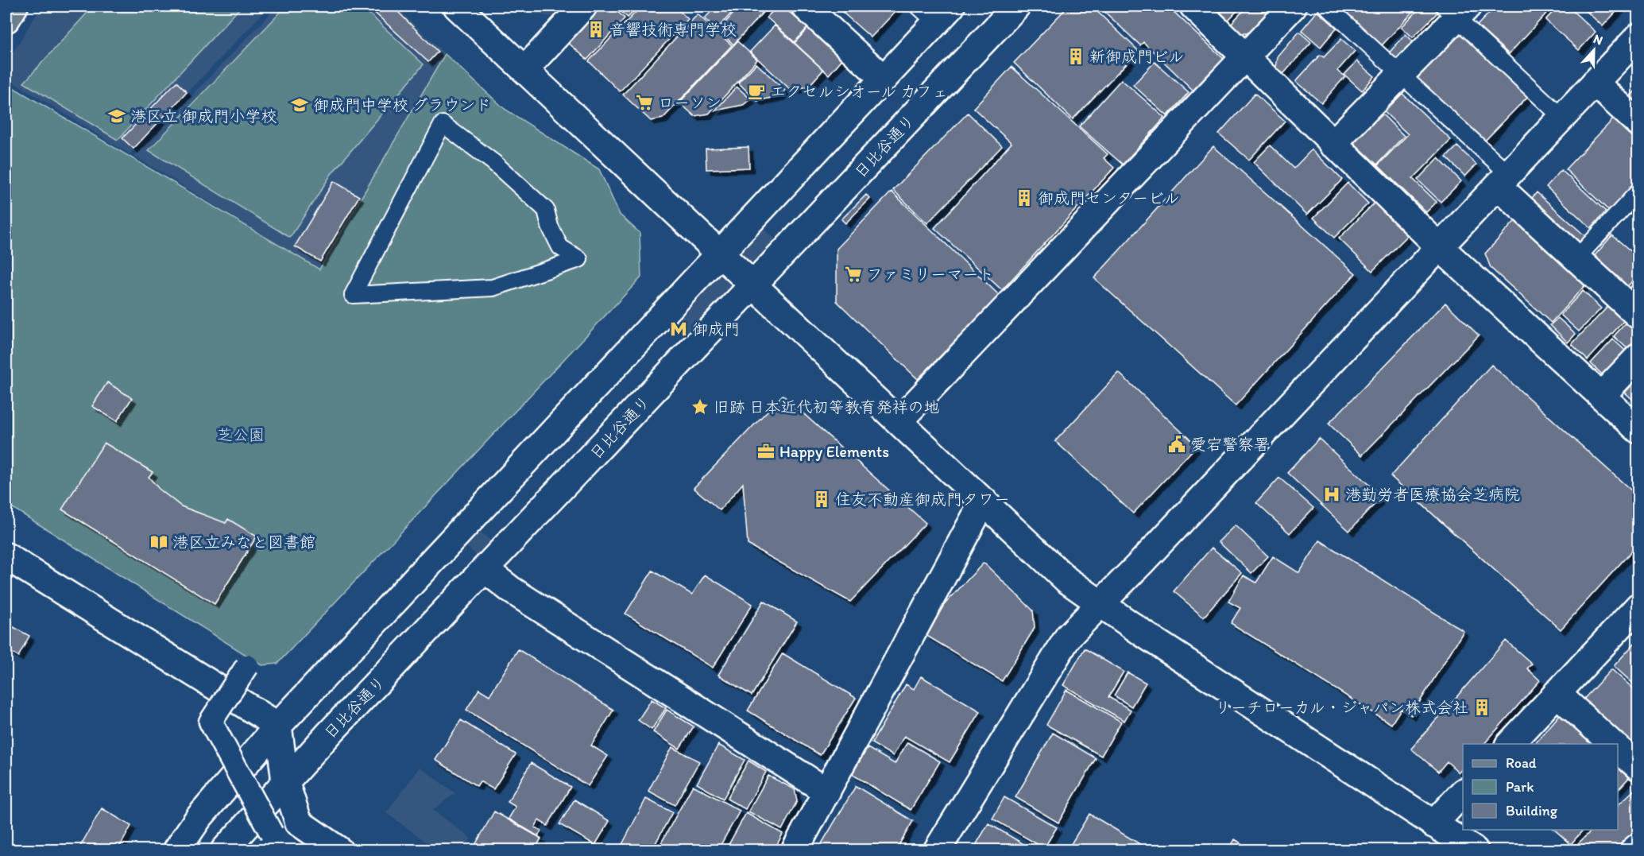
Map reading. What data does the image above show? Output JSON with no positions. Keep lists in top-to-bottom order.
{
  "streets": {
    "street": ["日比谷通り"]
  },
  "parks": ["芝公園"],
  "places": {
    "building": [
      "音響技術専門学校",
      "新御成門ビル",
      "御成門センタービル",
      "住友不動産御成門タワー",
      "リーチローカル・ジャパン株式会社"
    ],
    "cafe": ["エクセルシオール カフェ"],
    "supermarket": ["ローソン", "ファミリーマート"],
    "school or university": ["御成門中学校 グラウンド", "港区立 御成門小学校"],
    "metro station": ["御成門"],
    "place": ["旧跡 日本近代初等教育発祥の地"],
    "public building": ["愛宕警察署"],
    "office": ["Happy Elements"],
    "hospital": ["港勤労者医療協会芝病院"],
    "library": ["港区立みなと図書館"]
  },
  "legend": ["Road", "Park", "Building"],
  "north": "top"
}
